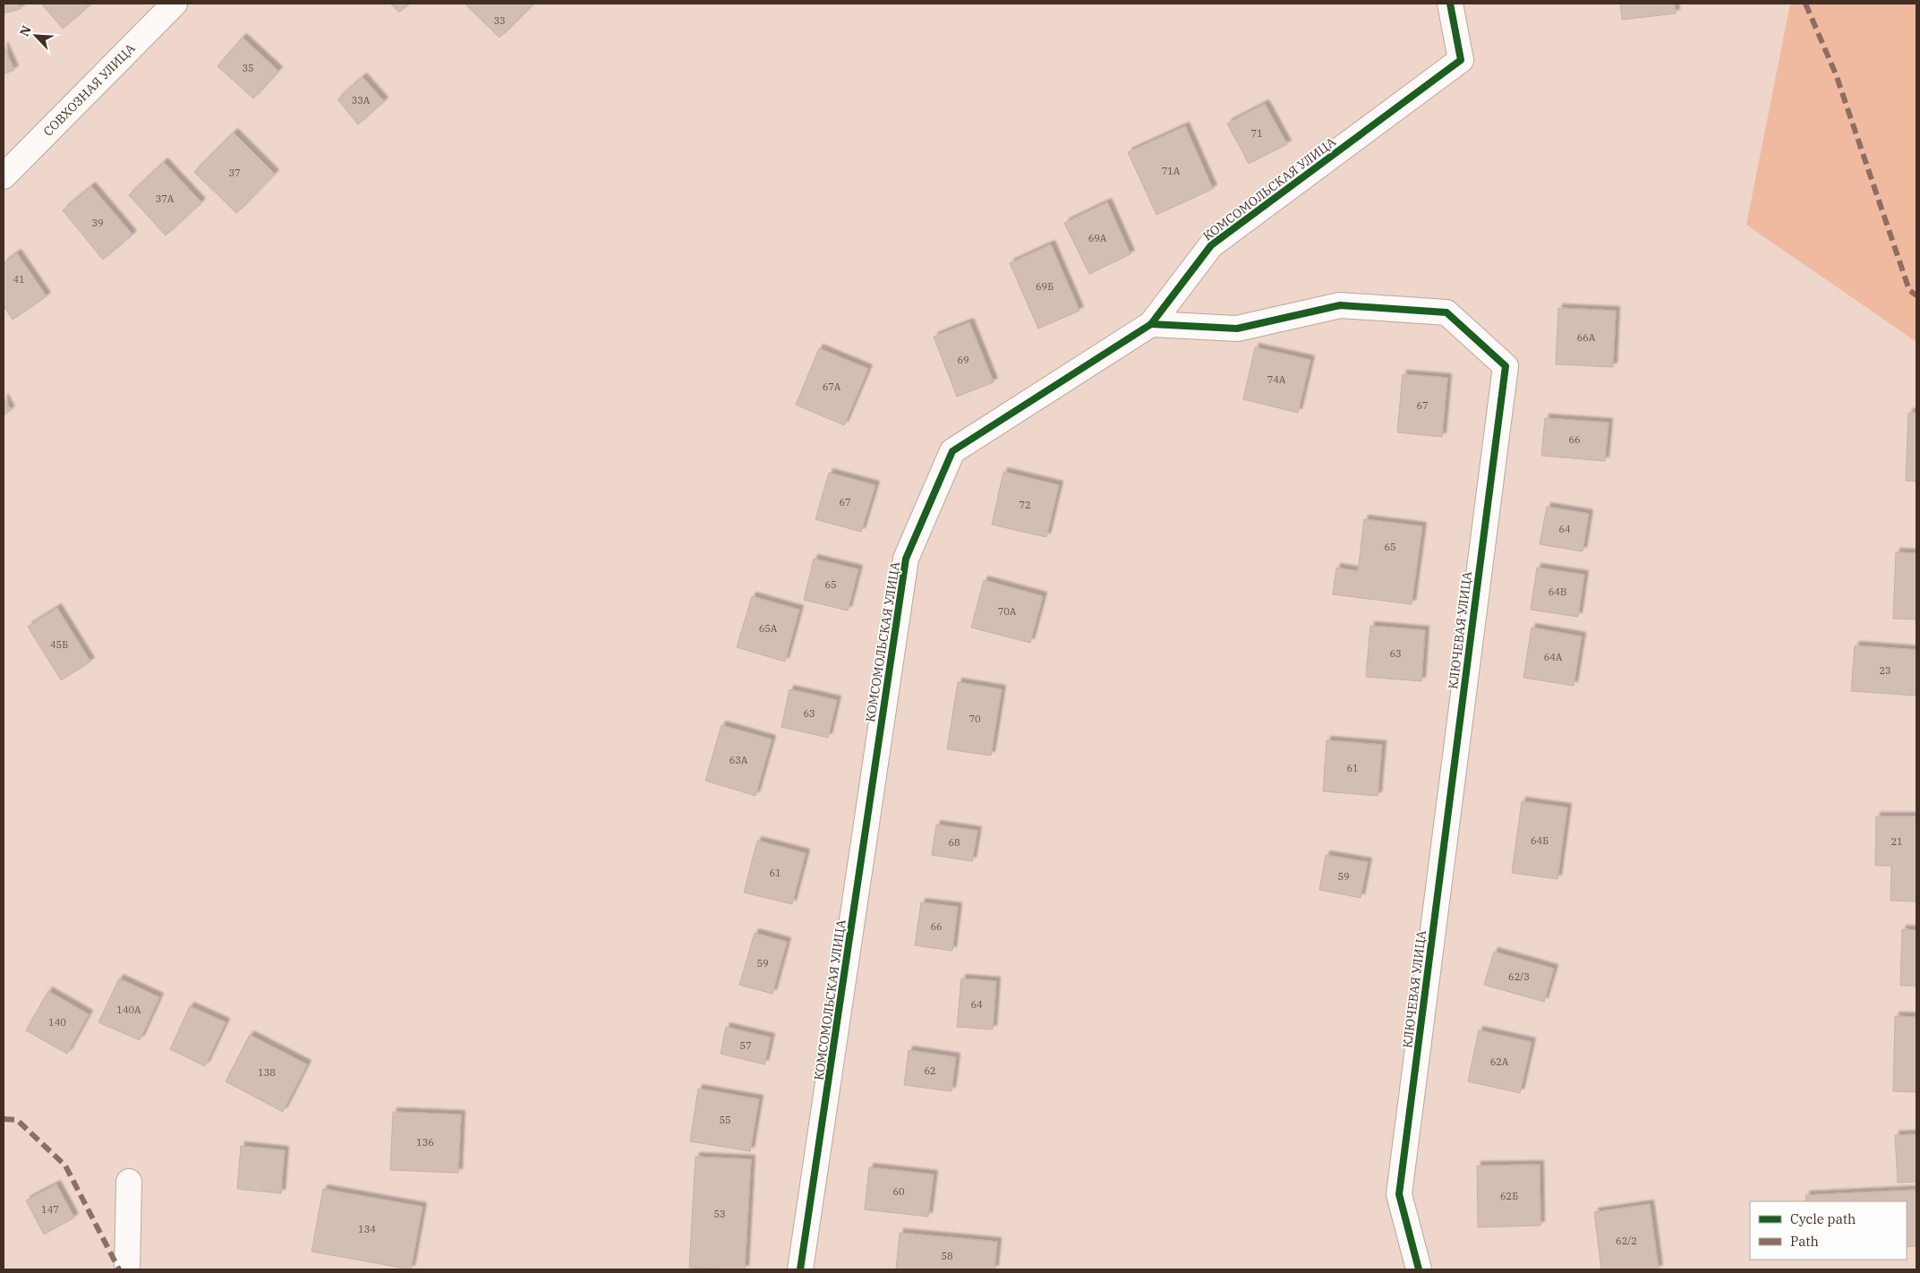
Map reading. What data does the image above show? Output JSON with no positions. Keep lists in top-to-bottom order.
{
  "streets": {
    "street": ["СОВХОЗНАЯ УЛИЦА", "КОМСОМОЛЬСКАЯ УЛИЦА", "КЛЮЧЕВАЯ УЛИЦА"]
  },
  "crossings": [
    ["КОМСОМОЛЬСКАЯ УЛИЦА", "КЛЮЧЕВАЯ УЛИЦА"]
  ],
  "house_numbers": [
    "33",
    "35",
    "33А",
    "71",
    "71А",
    "37",
    "37А",
    "39",
    "69А",
    "41",
    "69Б",
    "66А",
    "69",
    "74А",
    "67А",
    "67",
    "66",
    "67",
    "72",
    "64",
    "65",
    "65",
    "64В",
    "70А",
    "65А",
    "45Б",
    "63",
    "64А",
    "23",
    "63",
    "70",
    "63А",
    "61",
    "64Б",
    "21",
    "68",
    "61",
    "59",
    "66",
    "59",
    "62/3",
    "64",
    "140А",
    "140",
    "57",
    "62А",
    "62",
    "138",
    "55",
    "136",
    "60",
    "62Б",
    "147",
    "53",
    "134",
    "62/2",
    "58"
  ],
  "legend": ["Cycle path", "Path"],
  "north": "top left"
}
